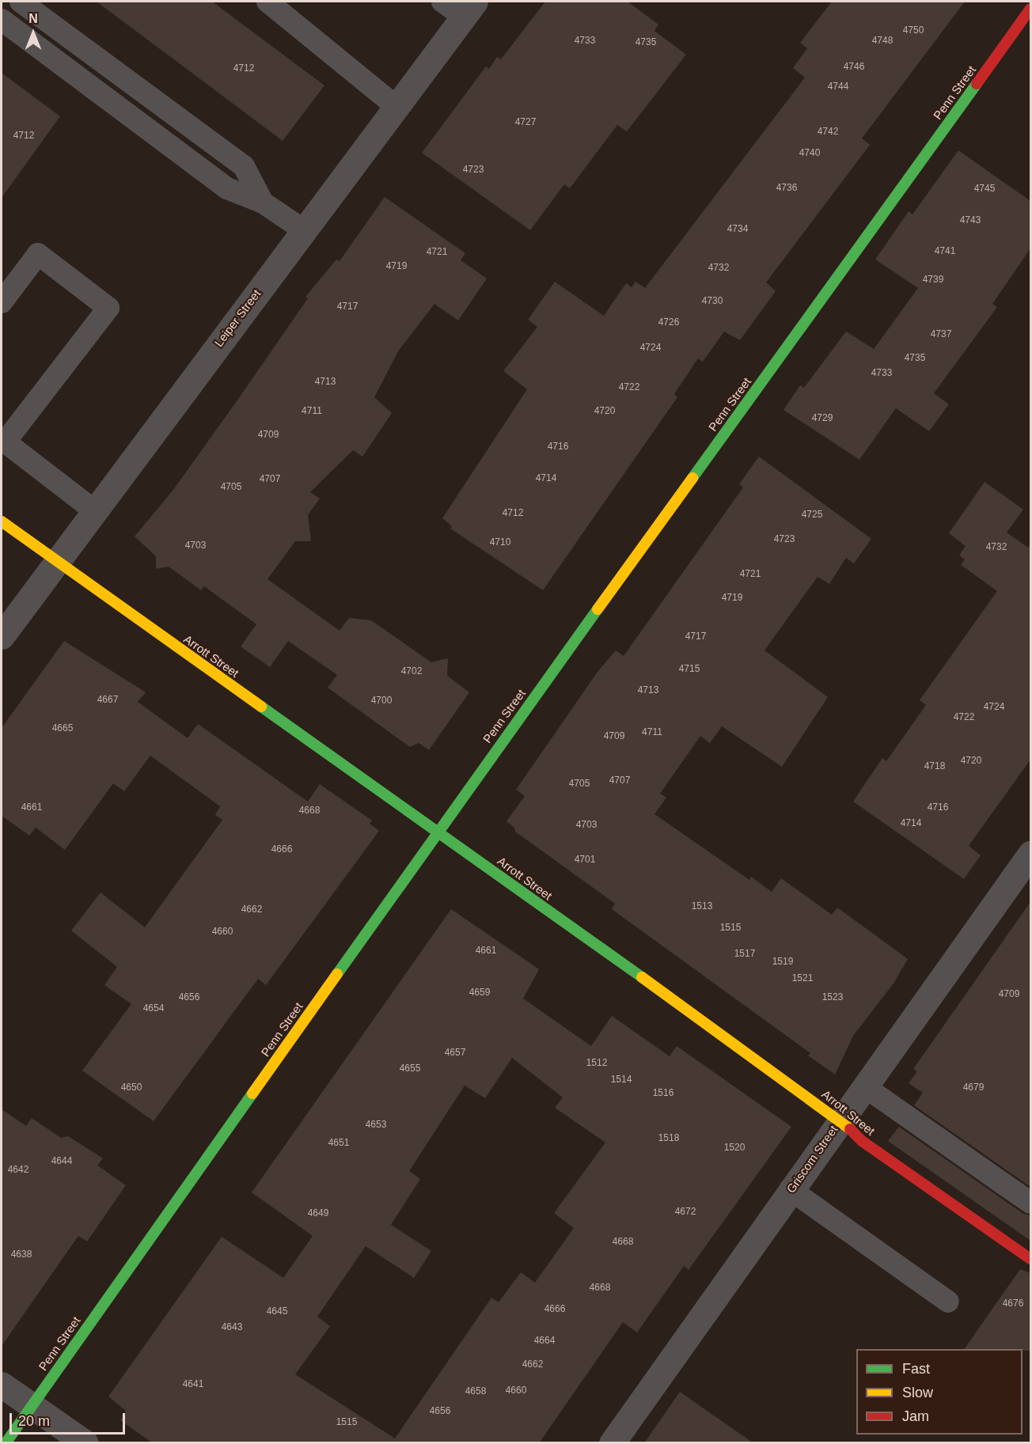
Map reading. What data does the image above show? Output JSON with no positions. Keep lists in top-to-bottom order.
{
  "streets": {
    "street": [
      "Penn Street",
      "Leiper Street",
      "Arrott Street",
      "Griscom Street"
    ]
  },
  "crossings": [
    ["Penn Street", "Arrott Street"],
    ["Leiper Street", "Arrott Street"],
    ["Arrott Street", "Griscom Street"]
  ],
  "house_numbers": [
    "4750",
    "4733",
    "4748",
    "4735",
    "4746",
    "4712",
    "4744",
    "4727",
    "4742",
    "4712",
    "4740",
    "4723",
    "4736",
    "4745",
    "4743",
    "4734",
    "4741",
    "4721",
    "4719",
    "4732",
    "4739",
    "4730",
    "4717",
    "4726",
    "4737",
    "4724",
    "4735",
    "4733",
    "4713",
    "4722",
    "4711",
    "4720",
    "4729",
    "4709",
    "4716",
    "4714",
    "4707",
    "4705",
    "4712",
    "4725",
    "4723",
    "4710",
    "4703",
    "4732",
    "4721",
    "4719",
    "4717",
    "4715",
    "4702",
    "4713",
    "4667",
    "4700",
    "4724",
    "4722",
    "4665",
    "4711",
    "4709",
    "4720",
    "4718",
    "4707",
    "4705",
    "4661",
    "4716",
    "4668",
    "4714",
    "4703",
    "4666",
    "4701",
    "1513",
    "4662",
    "1515",
    "4660",
    "4661",
    "1517",
    "1519",
    "1521",
    "4659",
    "4709",
    "4656",
    "1523",
    "4654",
    "4657",
    "1512",
    "4655",
    "1514",
    "4650",
    "4679",
    "1516",
    "4653",
    "1518",
    "4651",
    "1520",
    "4644",
    "4642",
    "4672",
    "4649",
    "4668",
    "4638",
    "4668",
    "4676",
    "4666",
    "4645",
    "4643",
    "4664",
    "4662",
    "4641",
    "4660",
    "4658",
    "4656",
    "1515"
  ],
  "legend": ["Fast", "Slow", "Jam"],
  "scale_bar": "20 m",
  "north": "top"
}
